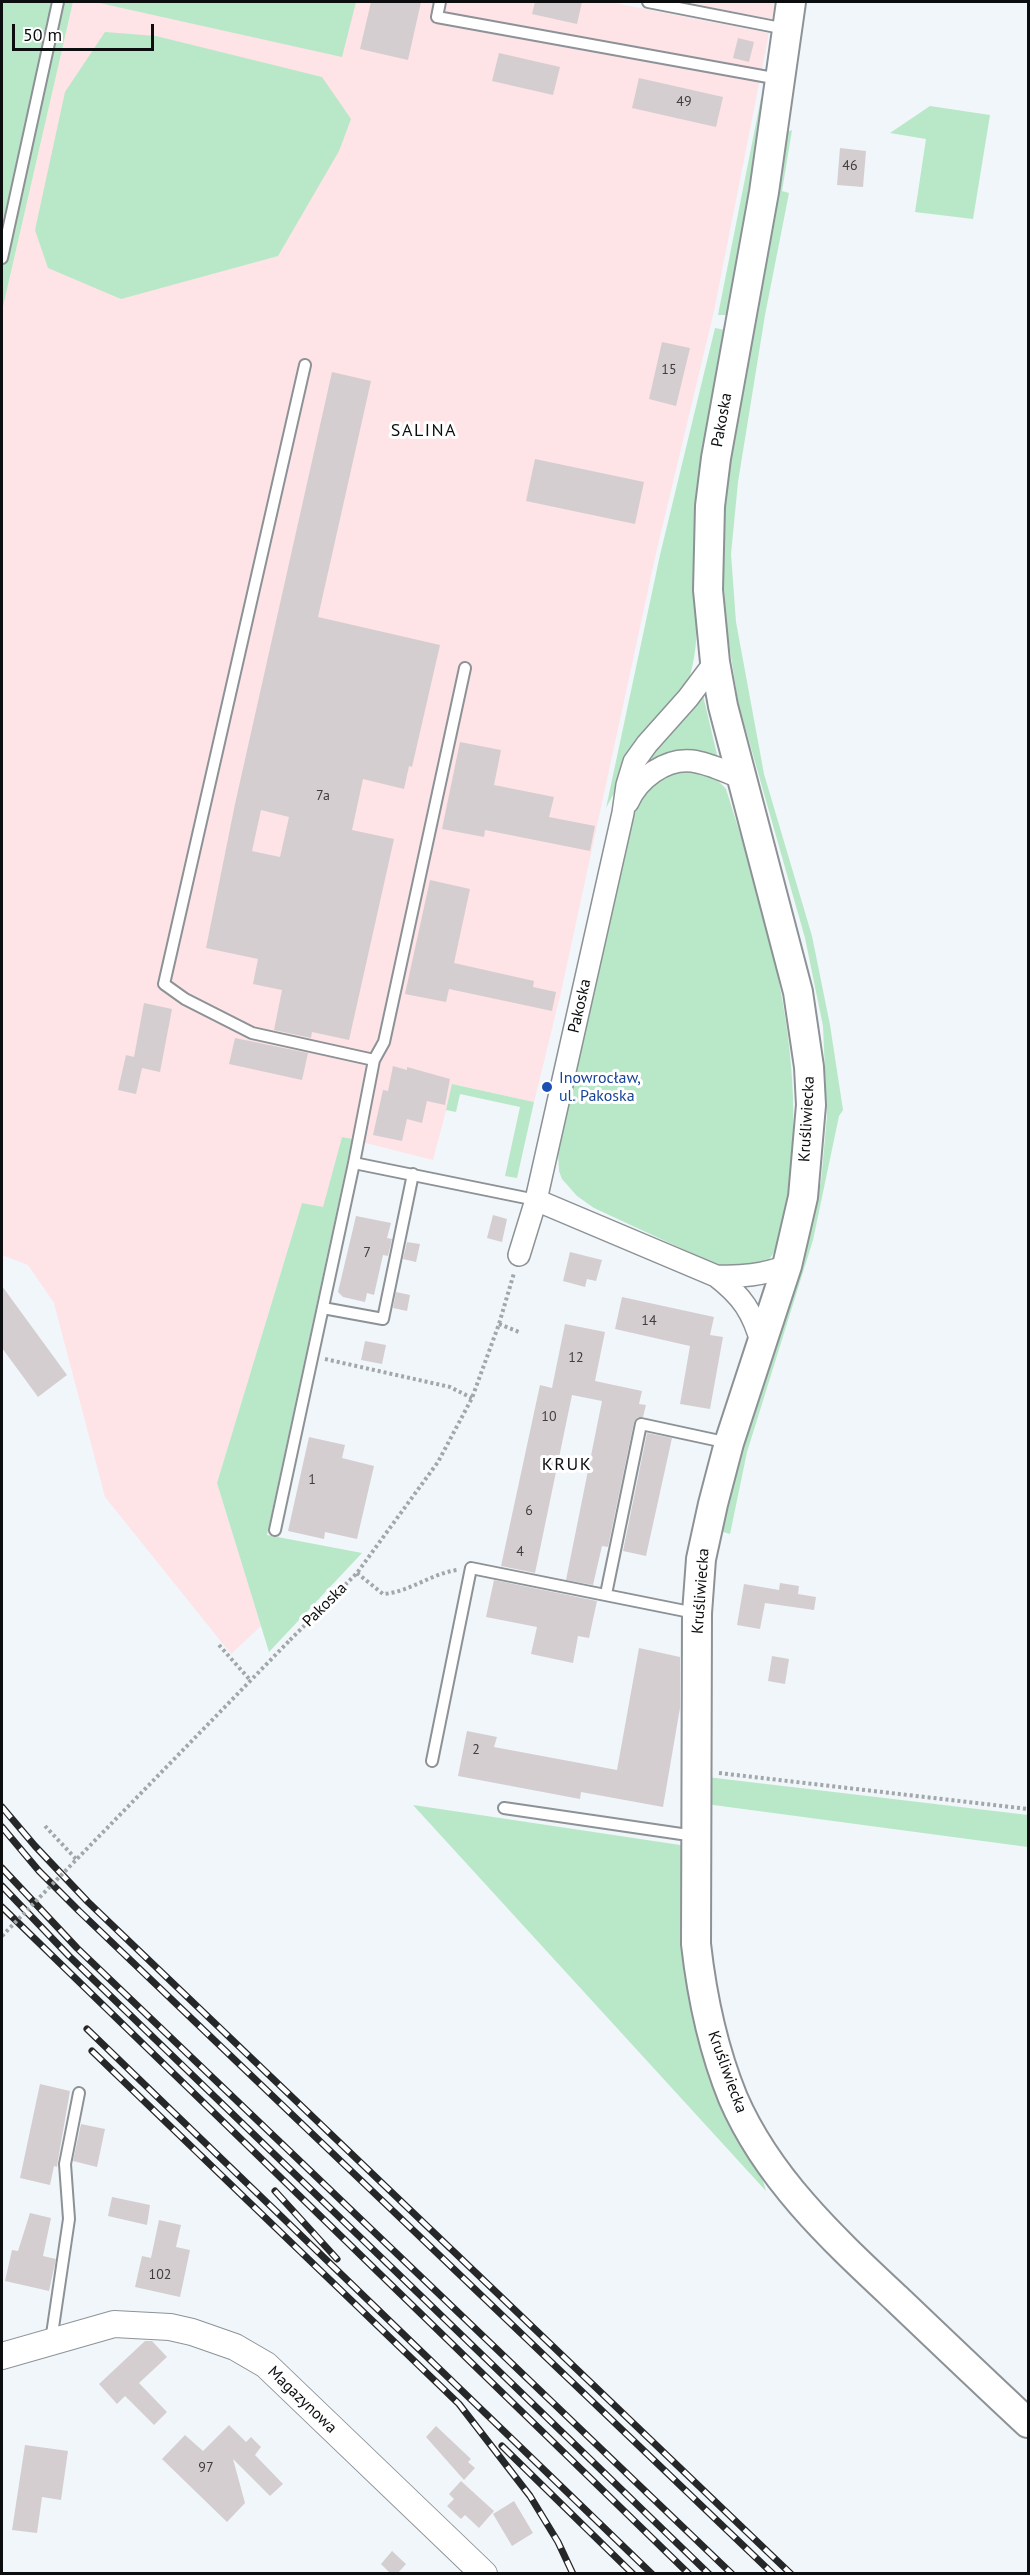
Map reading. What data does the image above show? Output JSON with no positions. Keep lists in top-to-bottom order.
{
  "streets": {
    "main road": ["Pakoska", "Kruśliwiecka"],
    "street": ["Magazynowa"]
  },
  "crossings": [
    ["Pakoska", "Kruśliwiecka"]
  ],
  "districts": ["SALINA", "KRUK"],
  "places": ["Inowrocław, ul. Pakoska"],
  "house_numbers": [
    "49",
    "46",
    "15",
    "7a",
    "7",
    "14",
    "12",
    "10",
    "1",
    "6",
    "4",
    "2",
    "102",
    "97"
  ],
  "scale_bar": "50 m"
}
